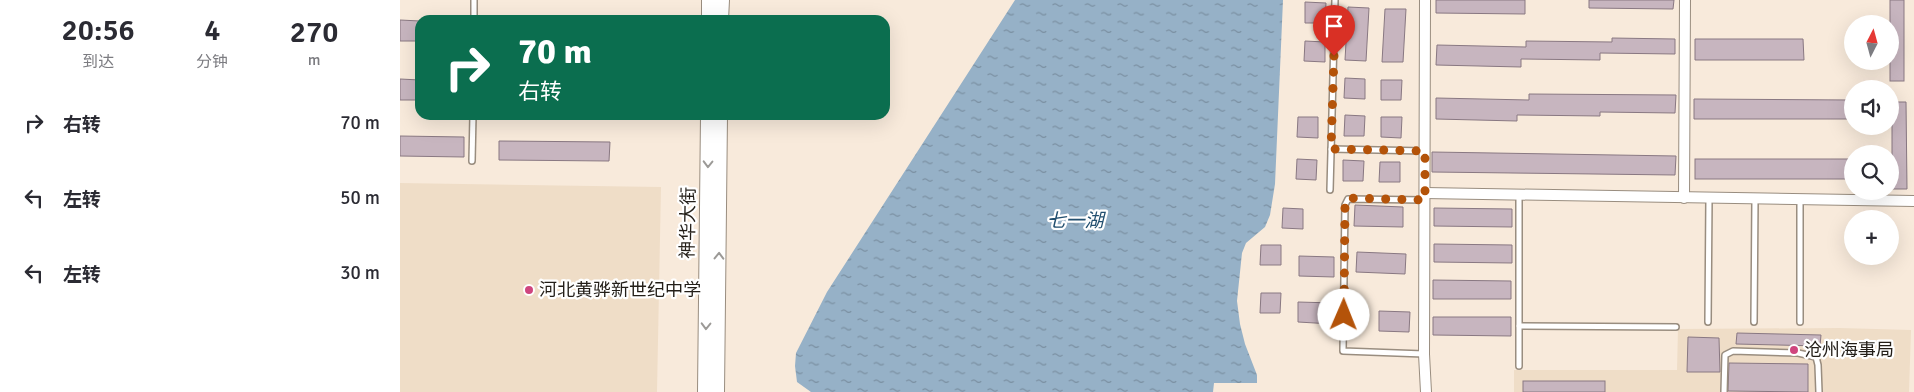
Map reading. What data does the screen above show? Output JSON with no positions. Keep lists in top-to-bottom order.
{
  "streets": {
    "main road": ["神华大街"]
  },
  "water": ["七一湖"],
  "places": ["河北黄骅新世纪中学", "沧州海事局"],
  "north": "top",
  "page": {
    "eta": [
      "20:56",
      "到达",
      "4",
      "分钟",
      "270",
      "m"
    ],
    "map_buttons": "+",
    "turn": ["70 m", "右转"],
    "list": [
      {
        "name": "右转",
        "value": "70 m"
      },
      {
        "name": "左转",
        "value": "50 m"
      },
      {
        "name": "左转",
        "value": "30 m"
      }
    ]
  }
}
